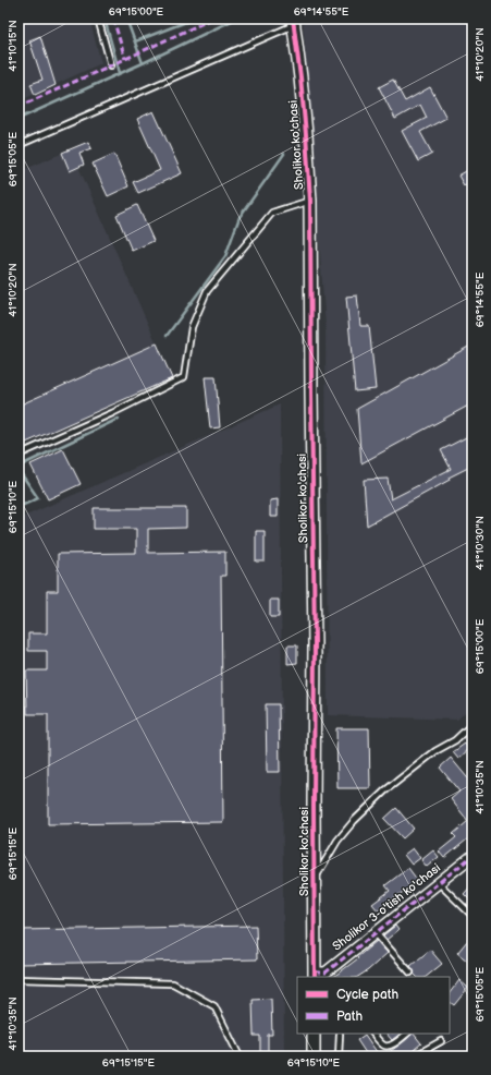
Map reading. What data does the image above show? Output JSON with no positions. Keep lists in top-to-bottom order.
{
  "streets": {
    "street": ["Sholikor ko'chasi", "Sholikor 3-o'tish ko'chasi"]
  },
  "crossings": [
    ["Sholikor ko'chasi", "Sholikor 3-o'tish ko'chasi"]
  ],
  "legend": ["Cycle path", "Path"],
  "coordinates": [
    "69°15'00\"E",
    "69°14'55\"E",
    "41°10'15\"N",
    "41°10'20\"N",
    "69°15'05\"E",
    "69°15'10\"E",
    "41°10'30\"N",
    "41°10'35\"N",
    "69°15'15\"E"
  ]
}
